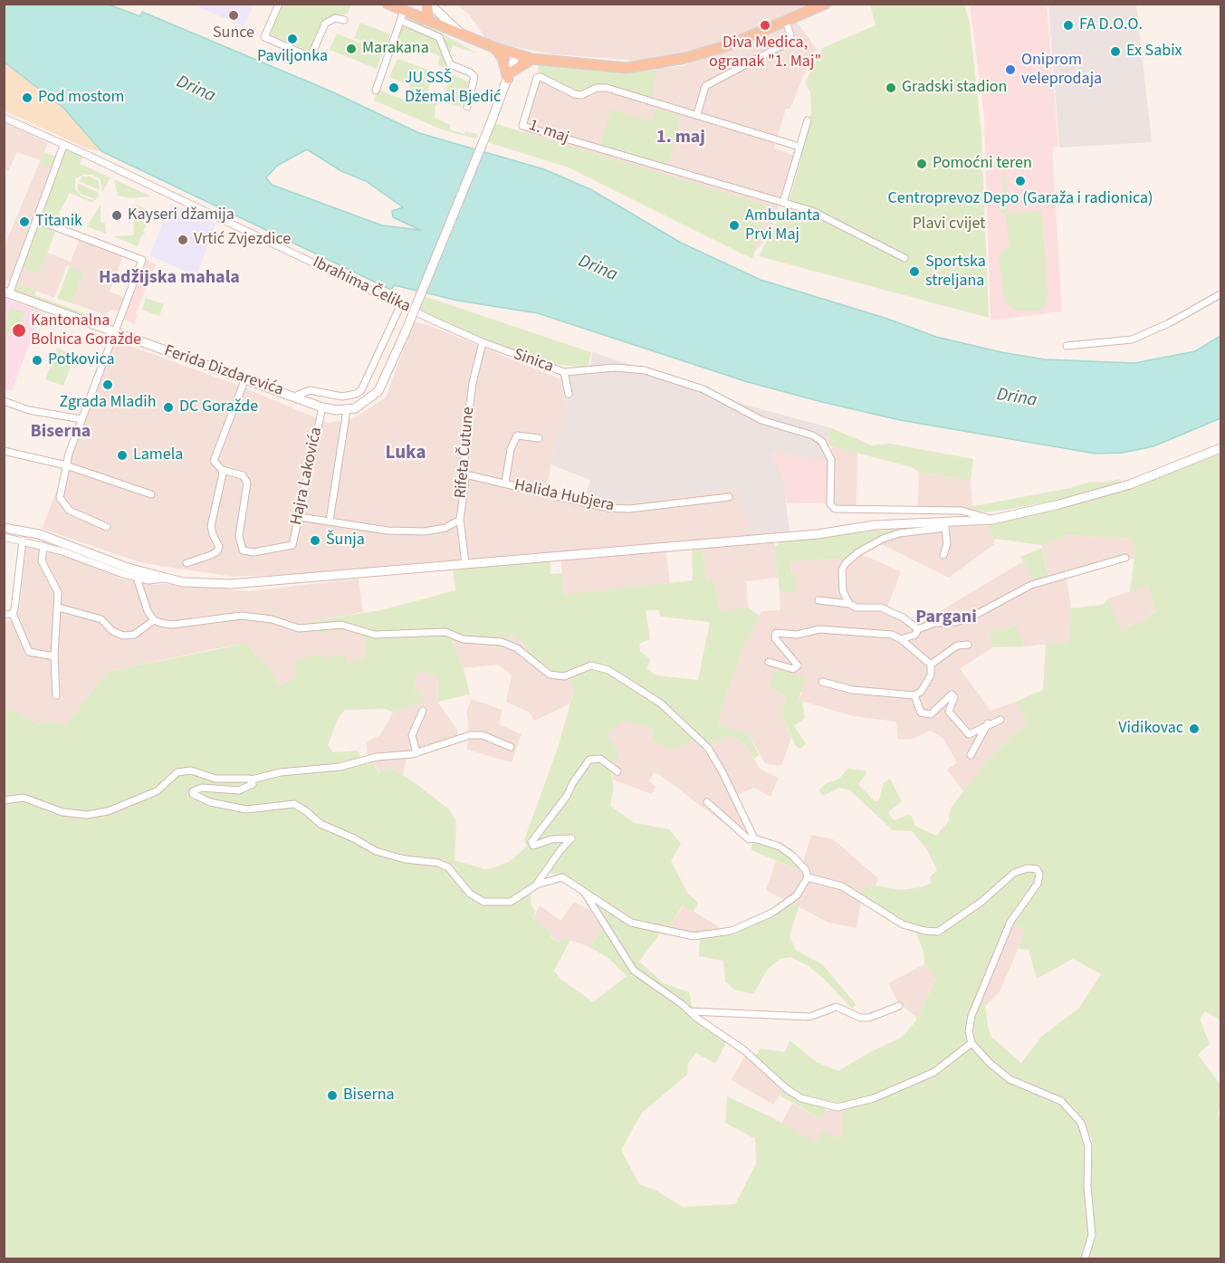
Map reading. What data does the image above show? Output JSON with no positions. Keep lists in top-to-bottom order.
{
  "streets": {
    "street": [
      "1. maj",
      "Ibrahima Čelika",
      "Sinica",
      "Ferida Dizdarevića",
      "Rifeta Čutune",
      "Hajra Lakovića",
      "Halida Hubjera"
    ]
  },
  "crossings": [
    ["Ibrahima Čelika", "Sinica"],
    ["Ibrahima Čelika", "Rifeta Čutune"],
    ["Sinica", "Rifeta Čutune"],
    ["Ferida Dizdarevića", "Hajra Lakovića"],
    ["Rifeta Čutune", "Halida Hubjera"]
  ],
  "districts": [
    "1. maj",
    "Hadžijska mahala",
    "Biserna",
    "Luka",
    "Pargani"
  ],
  "water": ["Drina"],
  "parks": ["Plavi cvijet"],
  "places": [
    "Sunce",
    "Diva Medica, ogranak \"1. Maj\"",
    "FA D.O.O.",
    "Paviljonka",
    "Marakana",
    "Ex Sabix",
    "Oniprom veleprodaja",
    "JU SSŠ Džemal Bjedić",
    "Gradski stadion",
    "Pod mostom",
    "Pomoćni teren",
    "Centroprevoz Depo (Garaža i radionica)",
    "Kayseri džamija",
    "Titanik",
    "Ambulanta Prvi Maj",
    "Vrtić Zvjezdice",
    "Sportska streljana",
    "Kantonalna Bolnica Goražde",
    "Potkovica",
    "Zgrada Mladih",
    "DC Goražde",
    "Lamela",
    "Šunja",
    "Vidikovac",
    "Biserna"
  ]
}
